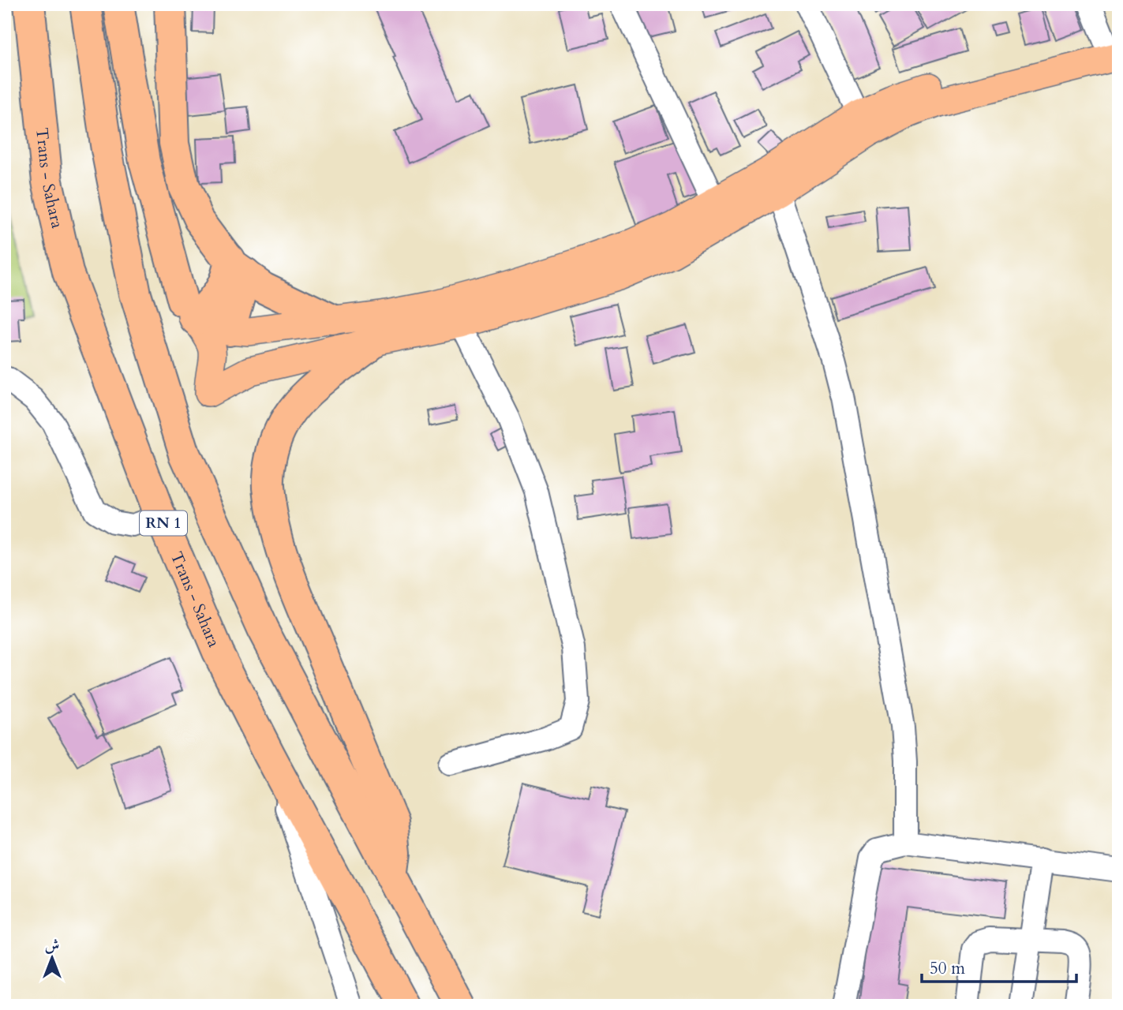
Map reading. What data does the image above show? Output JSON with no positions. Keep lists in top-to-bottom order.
{
  "streets": {
    "highway": ["Trans - Sahara", "RN 1"]
  },
  "scale_bar": "50 m",
  "north": "top"
}
